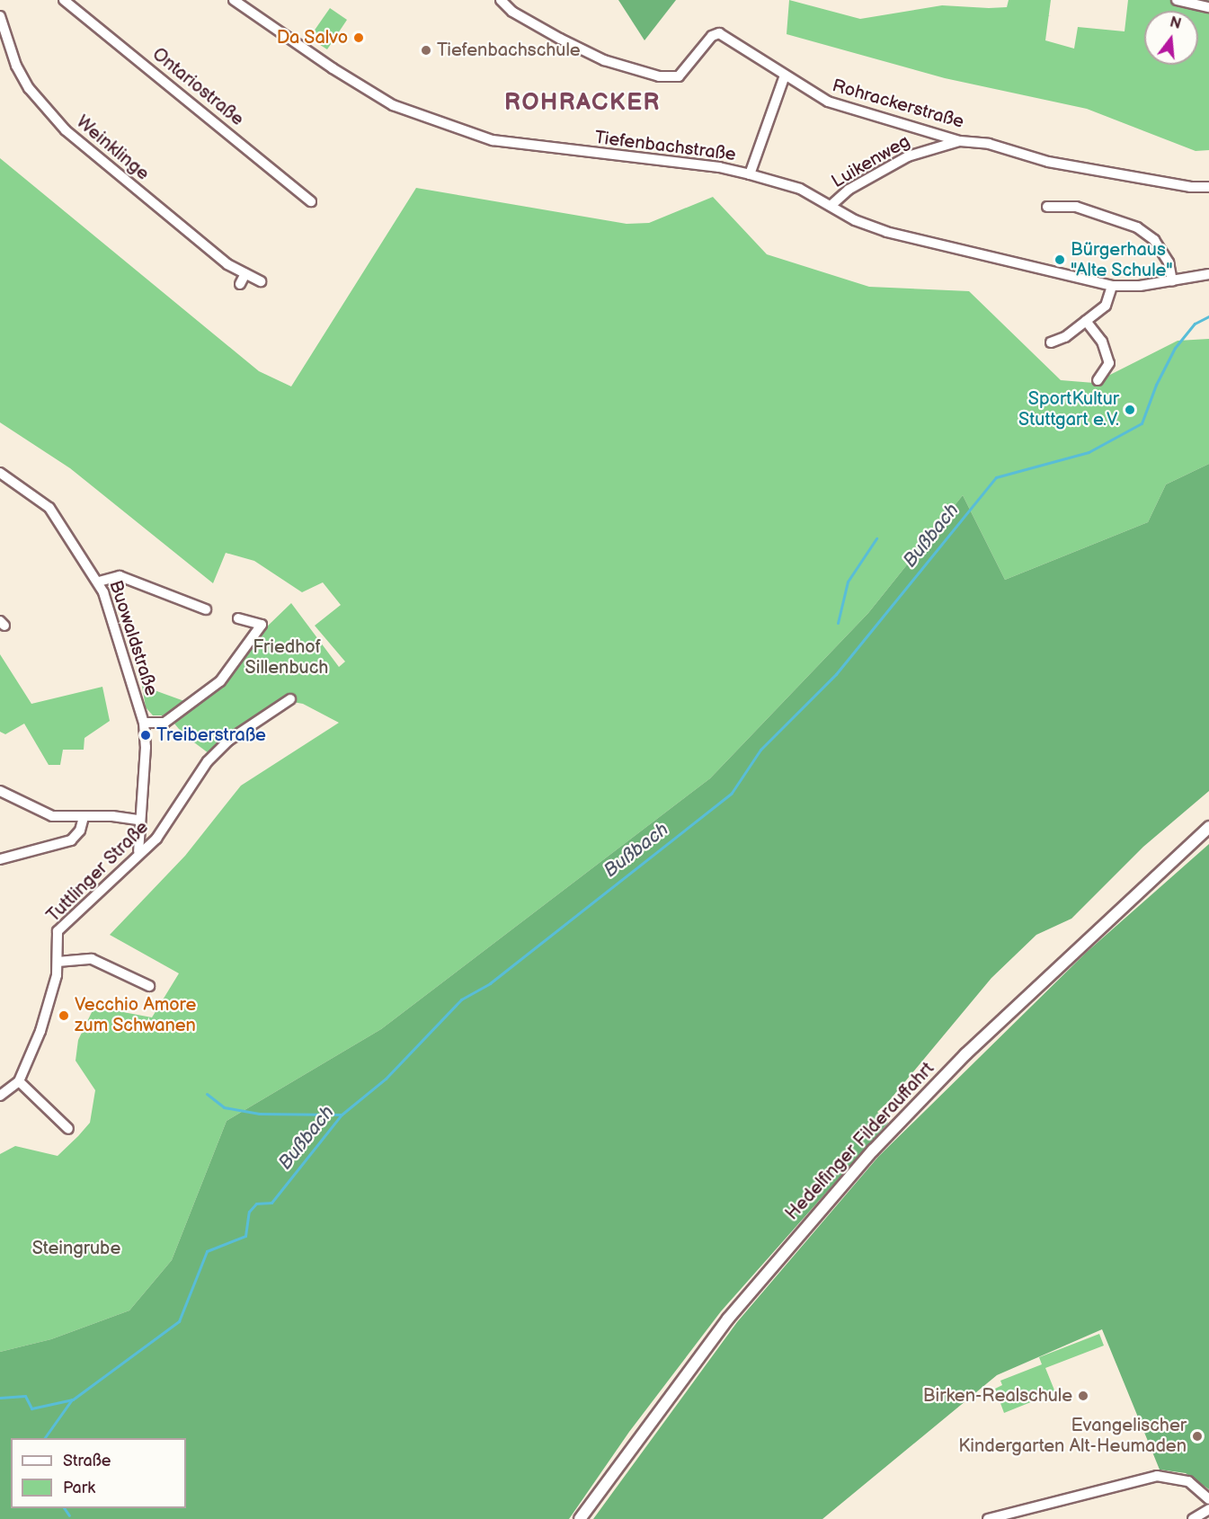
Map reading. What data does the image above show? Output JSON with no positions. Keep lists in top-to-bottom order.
{
  "streets": {
    "main road": ["Hedelfinger Filderauffahrt"],
    "street": [
      "Ontariostraße",
      "Rohrackerstraße",
      "Tiefenbachstraße",
      "Weinklinge",
      "Luikenweg",
      "Buowaldstraße",
      "Tuttlinger Straße"
    ]
  },
  "crossings": [
    ["Rohrackerstraße", "Luikenweg"],
    ["Tiefenbachstraße", "Luikenweg"],
    ["Buowaldstraße", "Tuttlinger Straße"]
  ],
  "districts": ["ROHRACKER"],
  "water": ["Bußbach"],
  "parks": ["Friedhof Sillenbuch", "Steingrube"],
  "places": [
    "Da Salvo",
    "Tiefenbachschule",
    "Bürgerhaus \"Alte Schule\"",
    "SportKultur Stuttgart e.V.",
    "Treiberstraße",
    "Vecchio Amore zum Schwanen",
    "Birken-Realschule",
    "Evangelischer Kindergarten Alt-Heumaden"
  ],
  "legend": ["Straße", "Park"],
  "north": "top"
}
